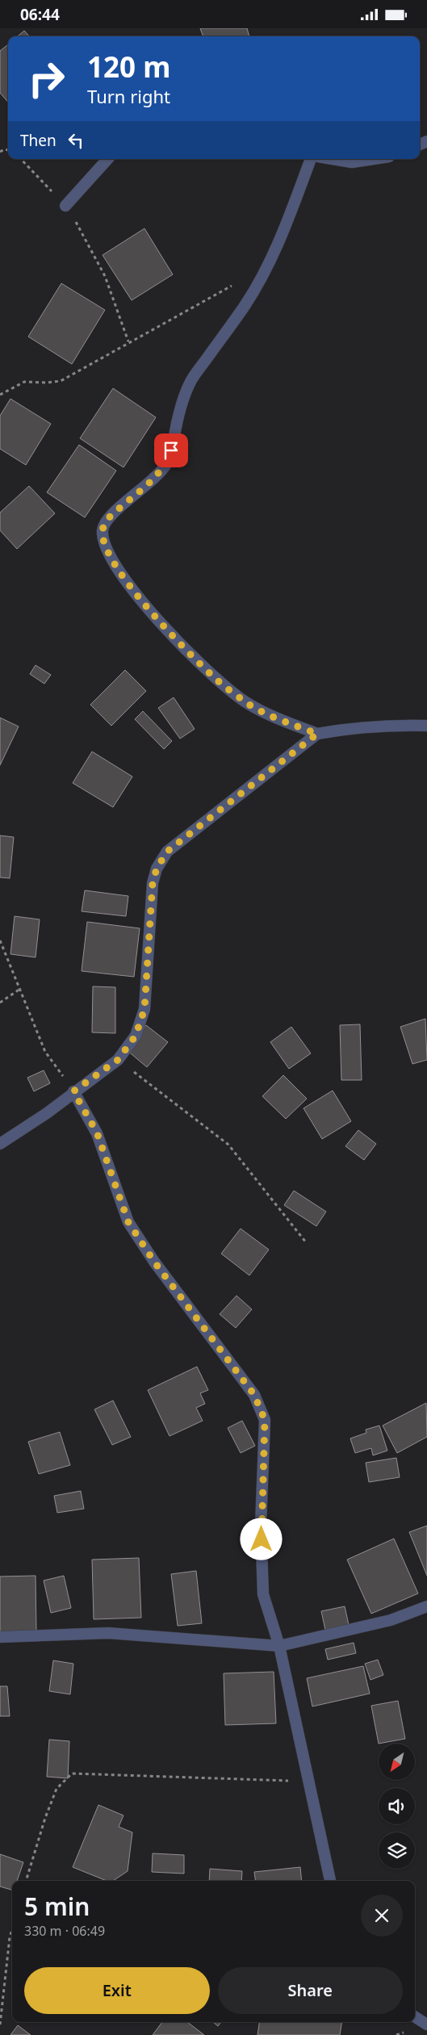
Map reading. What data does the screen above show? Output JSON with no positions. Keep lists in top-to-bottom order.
{
  "north": "bottom left",
  "page": {
    "status": "06:44",
    "turn": ["120 m", "Turn right"],
    "then": "Then",
    "heading": ["5 min", "330 m · 06:49"],
    "buttons": ["Exit", "Share"]
  }
}
